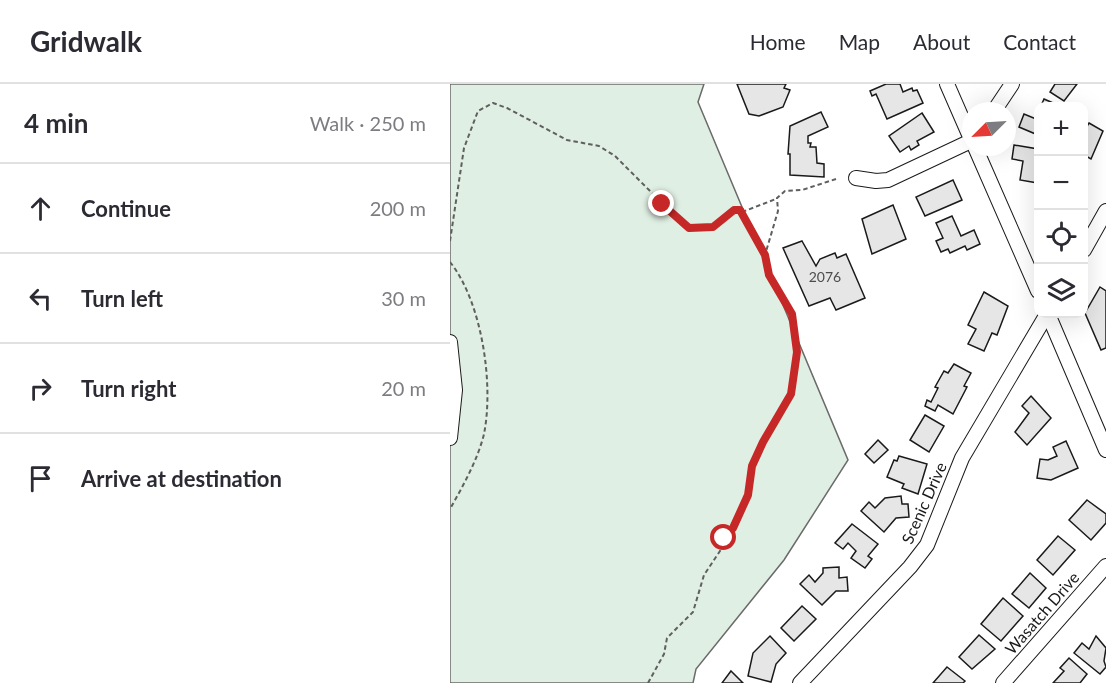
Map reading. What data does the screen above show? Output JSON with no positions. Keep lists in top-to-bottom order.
{
  "streets": {
    "street": ["Scenic Drive", "Wasatch Drive"]
  },
  "house_numbers": ["2076"],
  "north": "bottom left",
  "page": {
    "header": "Gridwalk",
    "nav": [
      "Home",
      "Map",
      "About",
      "Contact"
    ],
    "heading": ["4 min", "Walk · 250 m"],
    "map_buttons": ["+", "−"],
    "list": [
      ["Continue", "200 m"],
      ["Turn left", "30 m"],
      ["Turn right", "20 m"],
      "Arrive at destination"
    ]
  }
}
